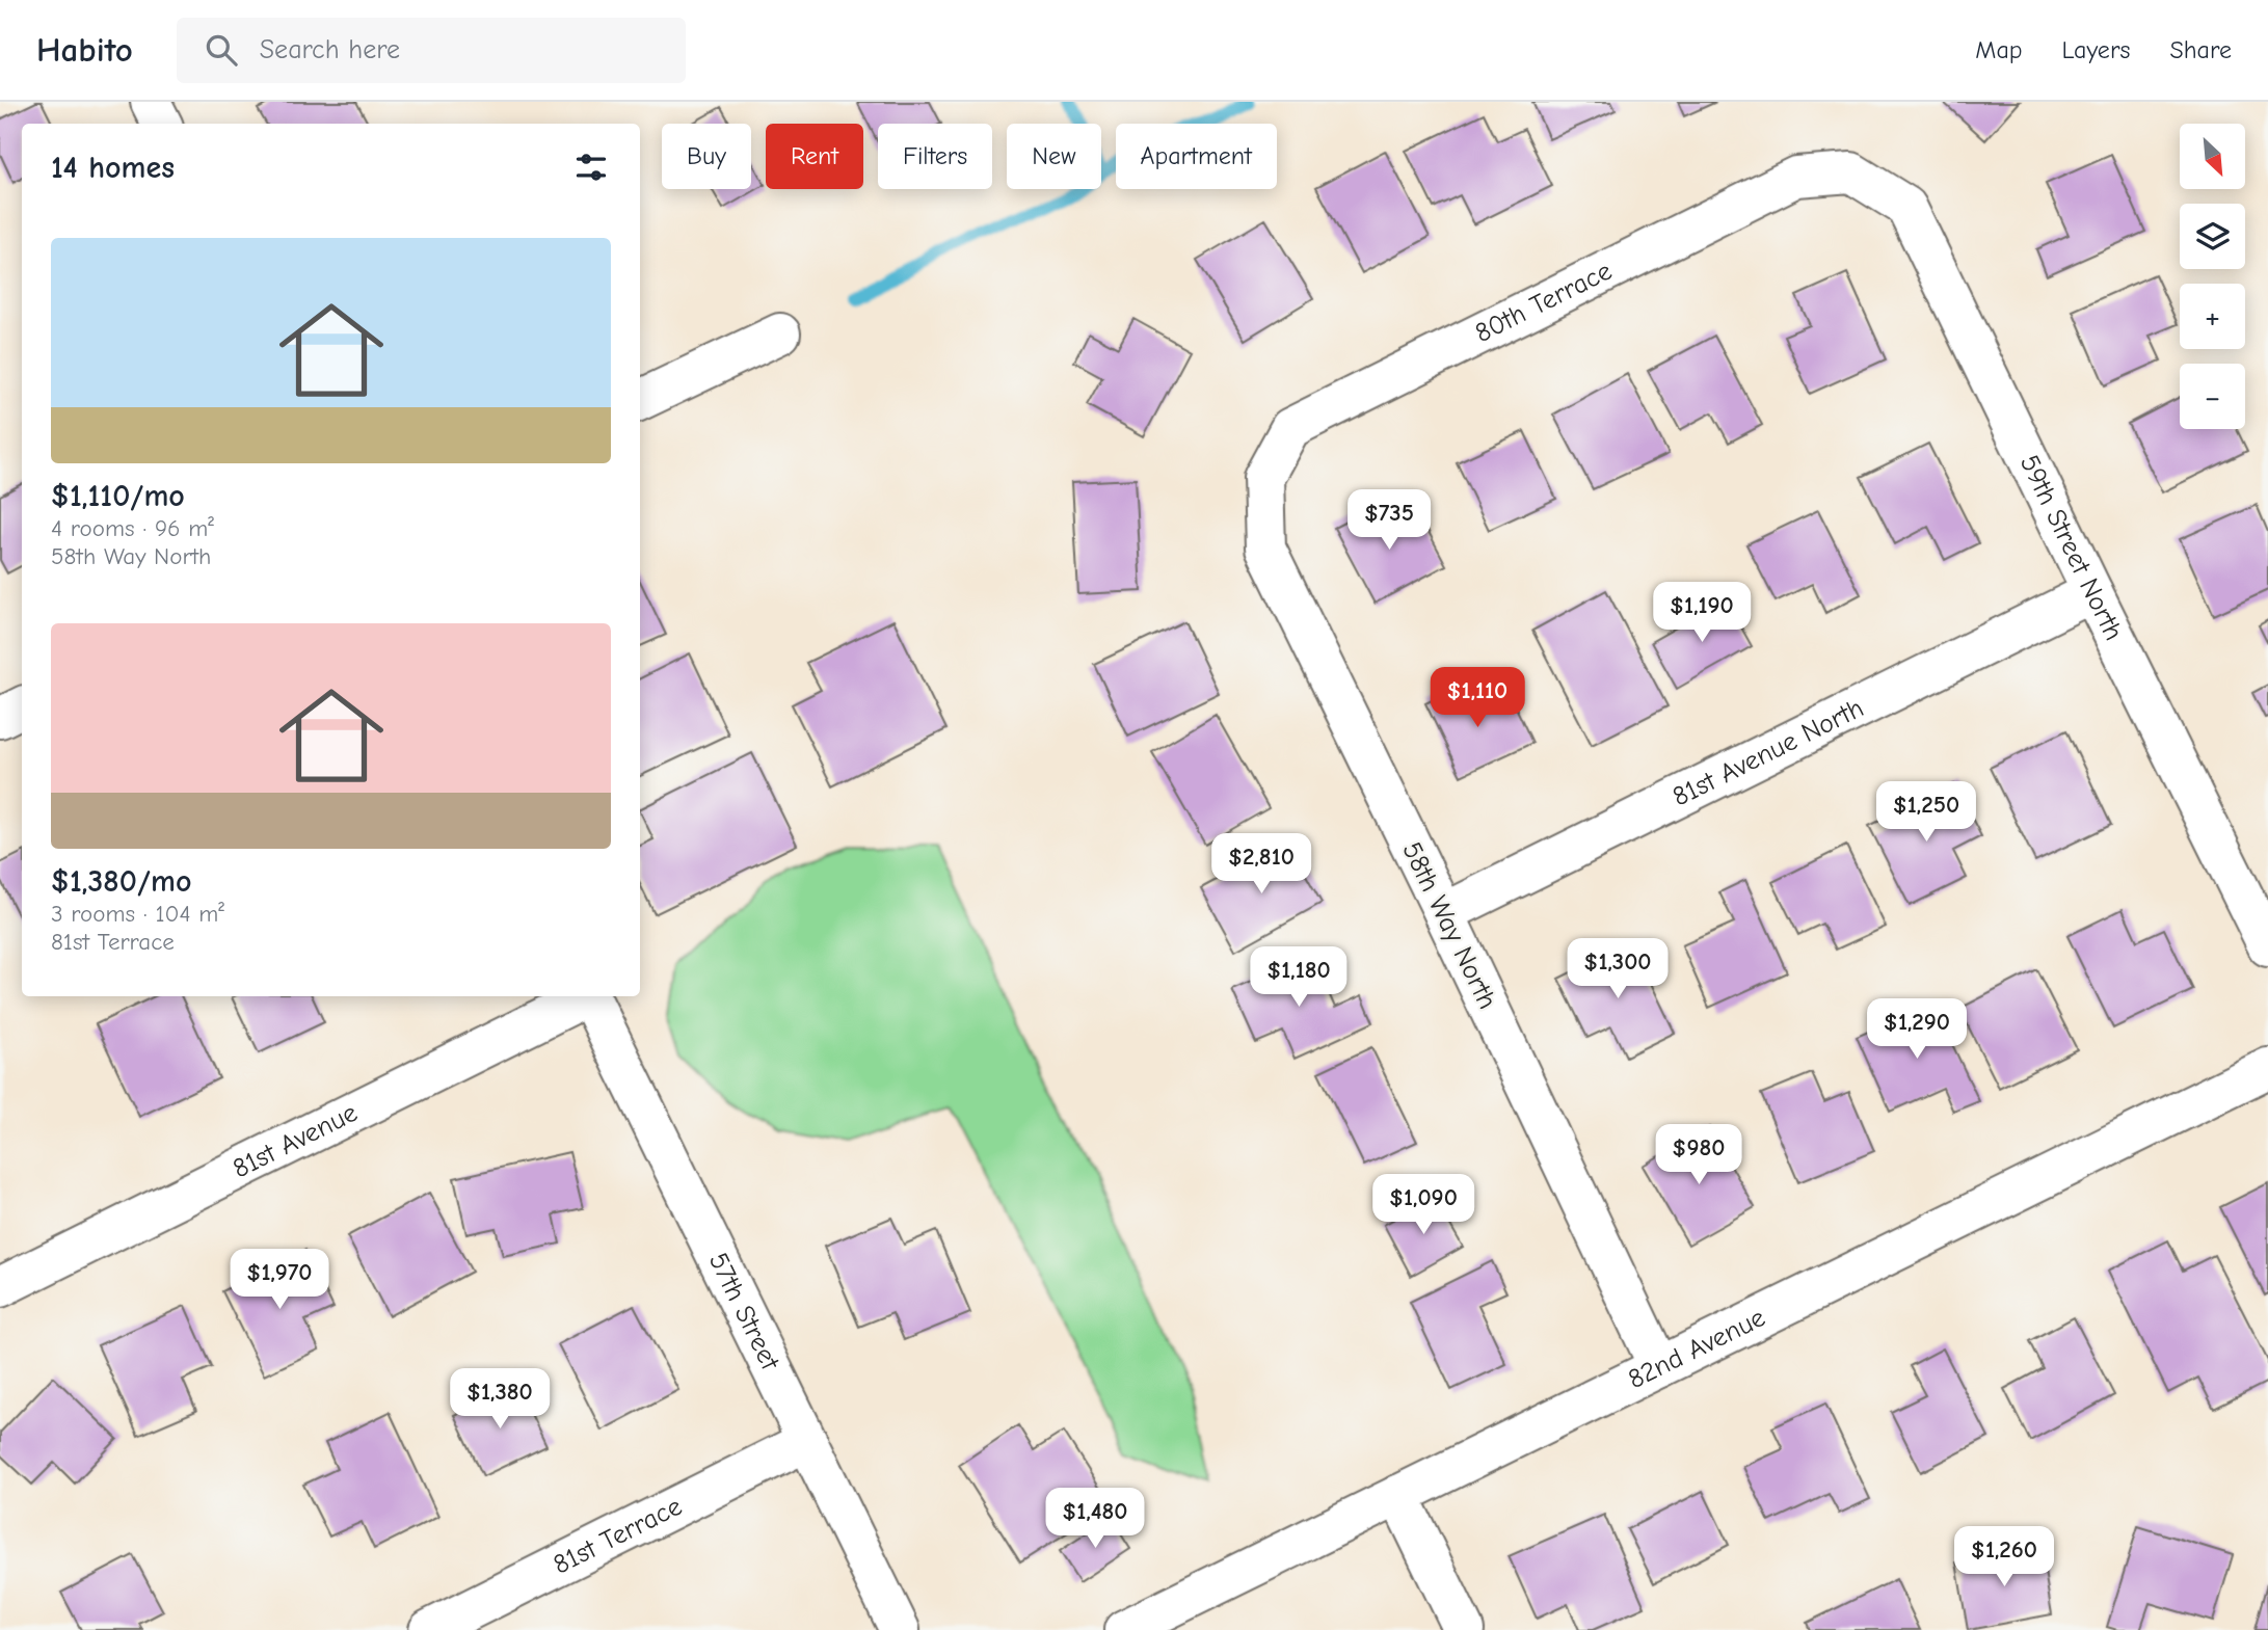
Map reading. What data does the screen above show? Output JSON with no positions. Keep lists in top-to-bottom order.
{
  "streets": {
    "street": [
      "80th Terrace",
      "59th Street North",
      "81st Avenue North",
      "58th Way North",
      "81st Avenue",
      "57th Street",
      "82nd Avenue",
      "81st Terrace"
    ]
  },
  "crossings": [
    ["80th Terrace", "59th Street North"],
    ["80th Terrace", "58th Way North"],
    ["59th Street North", "81st Avenue North"],
    ["81st Avenue North", "58th Way North"],
    ["58th Way North", "82nd Avenue"],
    ["57th Street", "81st Terrace"]
  ],
  "north": "bottom right",
  "page": {
    "header": "Habito",
    "search": "Search here",
    "nav": ["Map", "Layers", "Share"],
    "map_buttons": ["+", "−"],
    "chip": [
      "Buy",
      "Rent",
      "Filters",
      "New",
      "Apartment"
    ],
    "heading": "14 homes",
    "list": [
      {
        "name": "$1,110/mo",
        "note": "4 rooms · 96 m² · 58th Way North"
      },
      {
        "name": "$1,380/mo",
        "note": "3 rooms · 104 m² · 81st Terrace"
      }
    ],
    "price": [
      "$735",
      "$1,190",
      "$1,110",
      "$1,250",
      "$2,810",
      "$1,300",
      "$1,180",
      "$1,290",
      "$980",
      "$1,090",
      "$1,970",
      "$1,380",
      "$1,480",
      "$1,260"
    ]
  }
}
